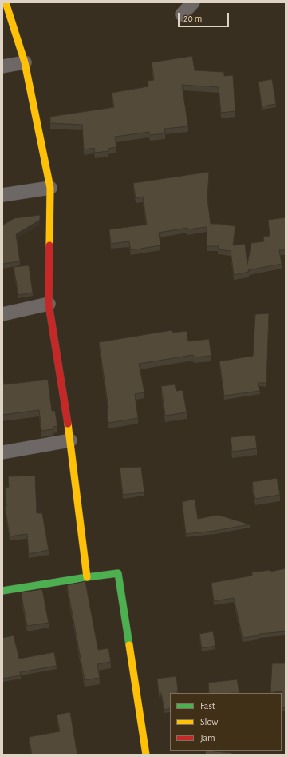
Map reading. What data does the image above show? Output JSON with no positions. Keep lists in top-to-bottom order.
{
  "legend": ["Fast", "Slow", "Jam"],
  "scale_bar": "20 m"
}
